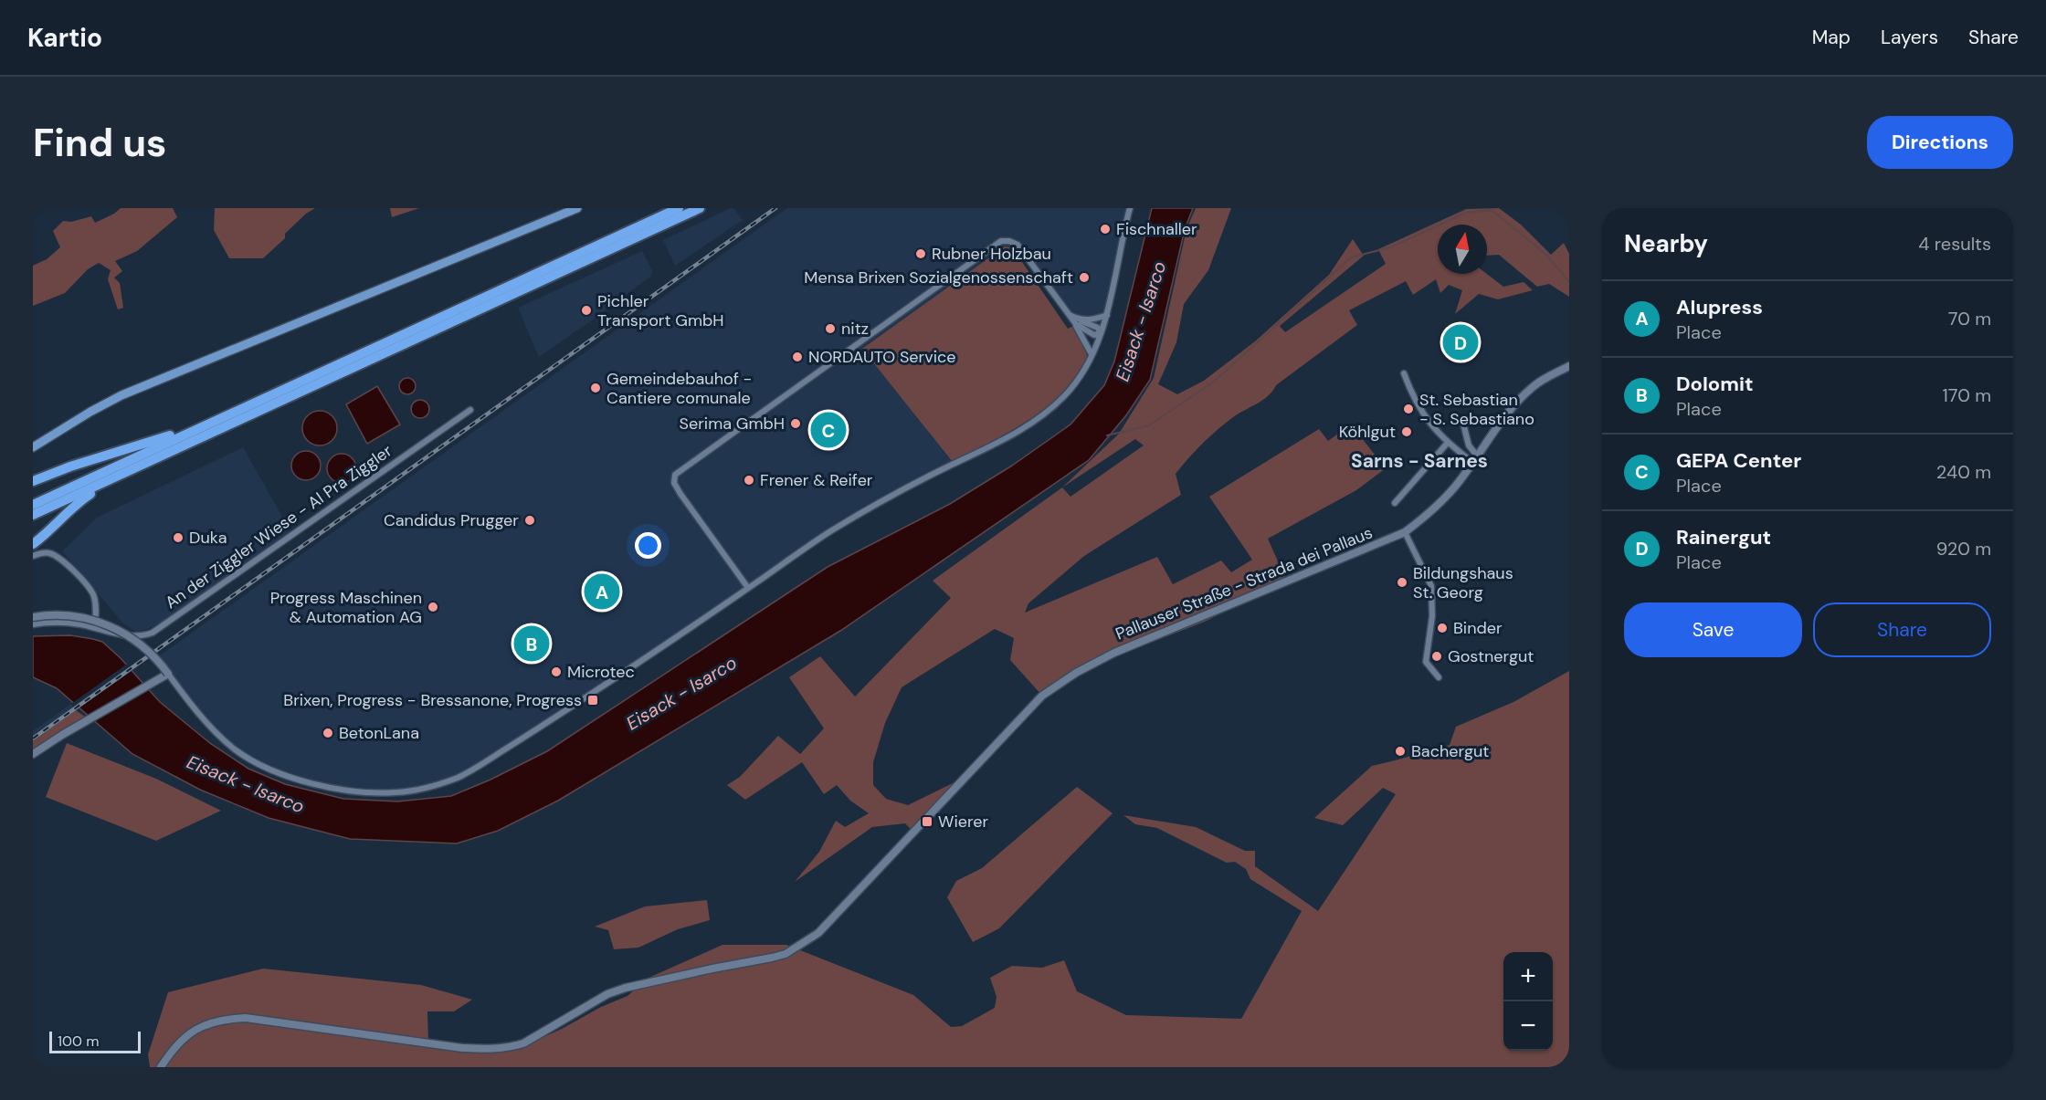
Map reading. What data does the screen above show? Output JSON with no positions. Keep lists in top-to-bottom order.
{
  "streets": {
    "street": ["An der Ziggler Wiese - Al Pra Ziggler", "Pallauser Straße - Strada dei Pallaus"]
  },
  "districts": ["Sarns - Sarnes"],
  "water": ["Eisack - Isarco"],
  "places": {
    "other": [
      "Fischnaller",
      "Rubner Holzbau",
      "Mensa Brixen Sozialgenossenschaft",
      "Pichler Transport GmbH",
      "nitz",
      "NORDAUTO Service",
      "Gemeindebauhof - Cantiere comunale",
      "St. Sebastian - S. Sebastiano",
      "Serima GmbH",
      "Köhlgut",
      "Frener & Reifer",
      "Candidus Prugger",
      "Duka",
      "Bildungshaus St. Georg",
      "Progress Maschinen & Automation AG",
      "Binder",
      "Gostnergut",
      "Microtec",
      "BetonLana",
      "Bachergut"
    ],
    "transit": ["Brixen, Progress - Bressanone, Progress", "Wierer"]
  },
  "scale_bar": "100 m",
  "north": "top",
  "page": {
    "header": "Kartio",
    "nav": ["Map", "Layers", "Share"],
    "buttons": [
      "Directions",
      ["Save", "Share"]
    ],
    "title": "Find us",
    "heading": ["Nearby", "4 results"],
    "list": [
      {
        "mark": "A",
        "name": "Alupress",
        "note": "Place",
        "value": "70 m"
      },
      {
        "mark": "B",
        "name": "Dolomit",
        "note": "Place",
        "value": "170 m"
      },
      {
        "mark": "C",
        "name": "GEPA Center",
        "note": "Place",
        "value": "240 m"
      },
      {
        "mark": "D",
        "name": "Rainergut",
        "note": "Place",
        "value": "920 m"
      }
    ],
    "pins": [
      "D",
      "C",
      "A",
      "B"
    ],
    "map_buttons": ["+", "−"],
    "scale": "100 m"
  }
}
